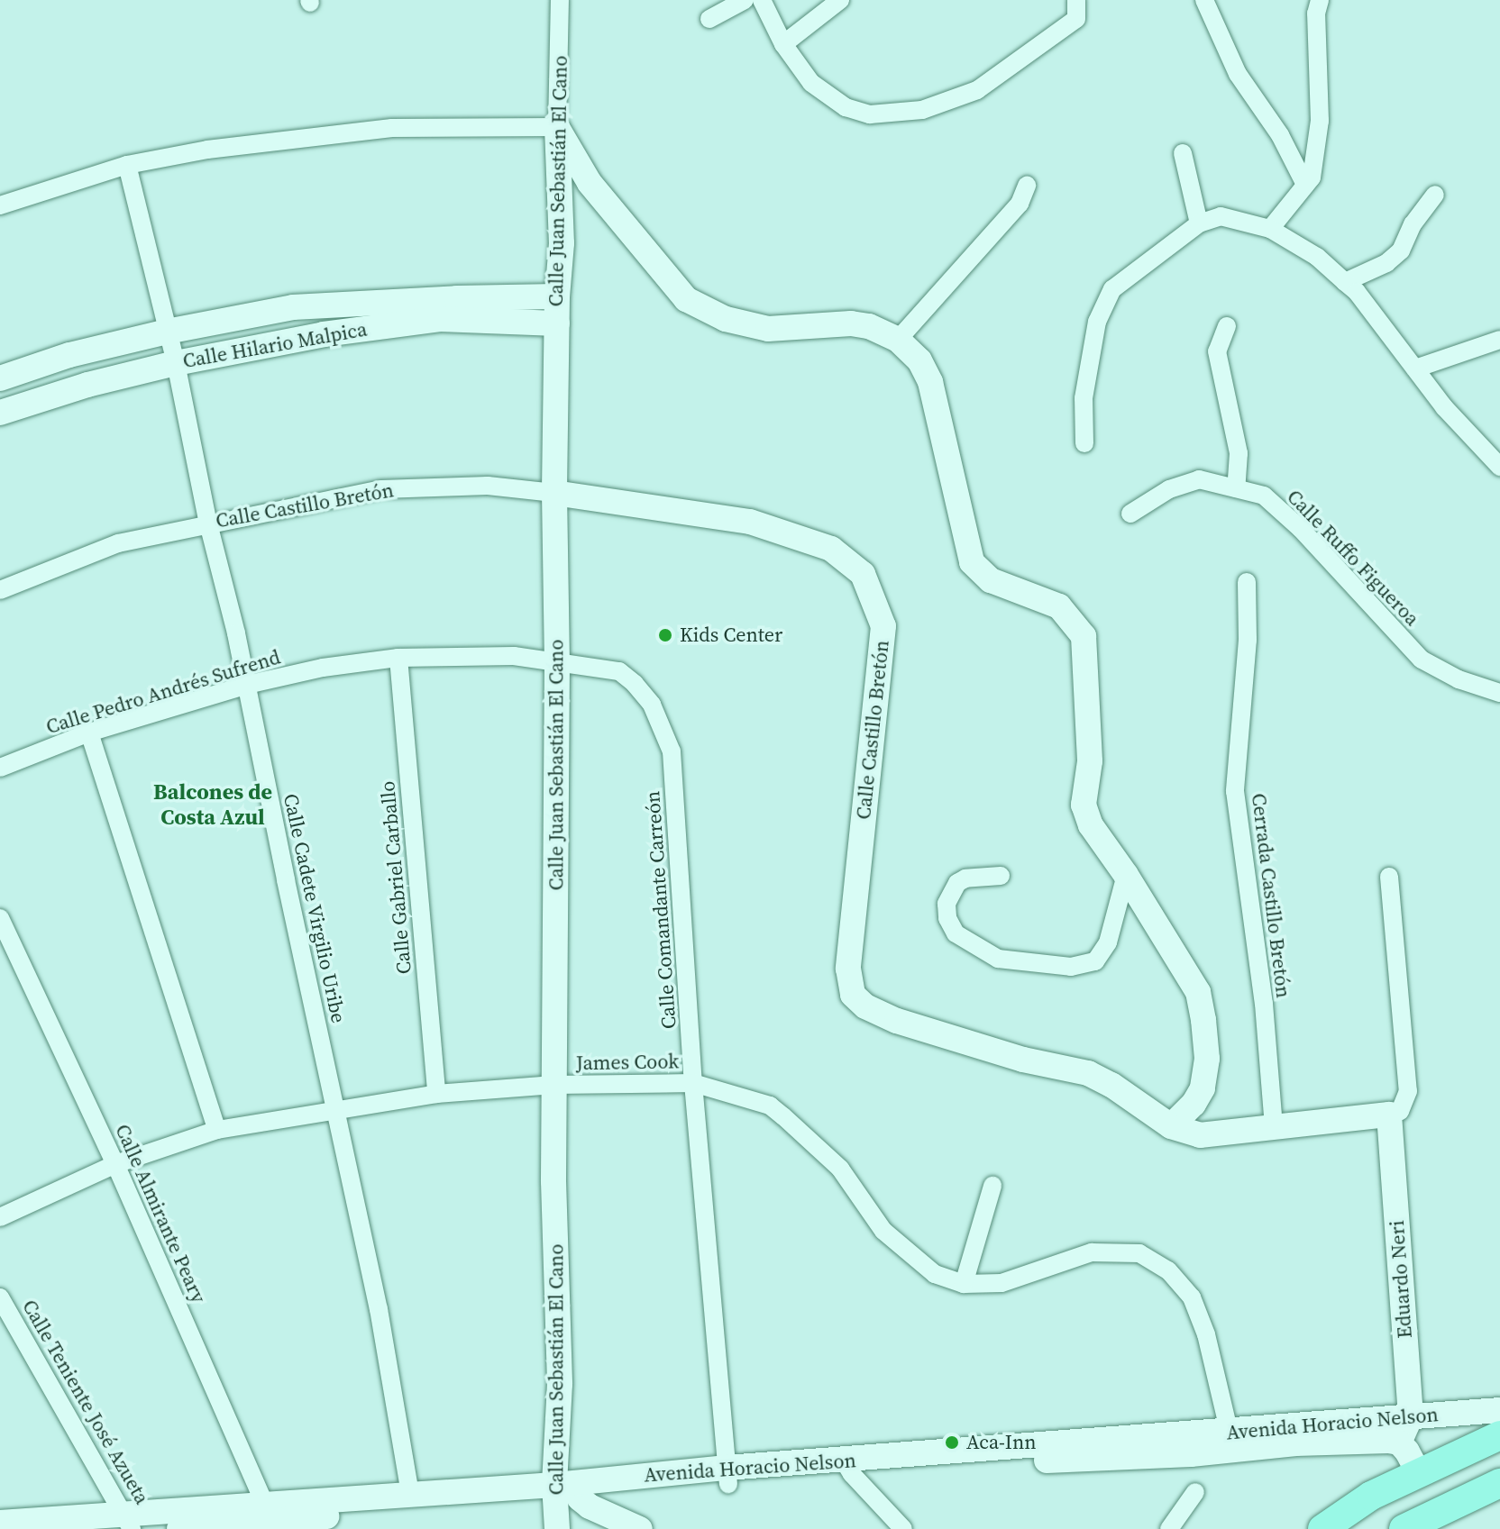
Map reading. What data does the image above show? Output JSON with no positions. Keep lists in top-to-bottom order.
{
  "streets": {
    "street": [
      "Calle Juan Sebastián El Cano",
      "Calle Hilario Malpica",
      "Calle Castillo Bretón",
      "Calle Ruffo Figueroa",
      "Calle Pedro Andrés Sufrend",
      "Calle Gabriel Carballo",
      "Cerrada Castillo Bretón",
      "Calle Cadete Virgilio Uribe",
      "Calle Comandante Carreón",
      "James Cook",
      "Calle Almirante Peary",
      "Eduardo Neri",
      "Calle Teniente José Azueta",
      "Avenida Horacio Nelson"
    ]
  },
  "crossings": [
    ["Calle Juan Sebastián El Cano", "Calle Hilario Malpica"],
    ["Calle Juan Sebastián El Cano", "Calle Castillo Bretón"],
    ["Calle Juan Sebastián El Cano", "Calle Pedro Andrés Sufrend"],
    ["Calle Juan Sebastián El Cano", "Calle Comandante Carreón"],
    ["Calle Juan Sebastián El Cano", "James Cook"],
    ["Calle Juan Sebastián El Cano", "Avenida Horacio Nelson"],
    ["Calle Hilario Malpica", "Calle Cadete Virgilio Uribe"],
    ["Calle Castillo Bretón", "Cerrada Castillo Bretón"],
    ["Calle Castillo Bretón", "Calle Cadete Virgilio Uribe"],
    ["Calle Castillo Bretón", "Eduardo Neri"],
    ["Calle Pedro Andrés Sufrend", "Calle Gabriel Carballo"],
    ["Calle Pedro Andrés Sufrend", "Calle Cadete Virgilio Uribe"],
    ["Calle Pedro Andrés Sufrend", "Calle Comandante Carreón"],
    ["Calle Gabriel Carballo", "James Cook"],
    ["Calle Cadete Virgilio Uribe", "James Cook"],
    ["Calle Cadete Virgilio Uribe", "Avenida Horacio Nelson"],
    ["Calle Comandante Carreón", "James Cook"],
    ["Calle Comandante Carreón", "Avenida Horacio Nelson"],
    ["James Cook", "Calle Almirante Peary"],
    ["James Cook", "Avenida Horacio Nelson"],
    ["Calle Almirante Peary", "Avenida Horacio Nelson"],
    ["Eduardo Neri", "Avenida Horacio Nelson"],
    ["Calle Teniente José Azueta", "Avenida Horacio Nelson"]
  ],
  "districts": ["Balcones de Costa Azul"],
  "places": ["Kids Center", "Aca-Inn"]
}
